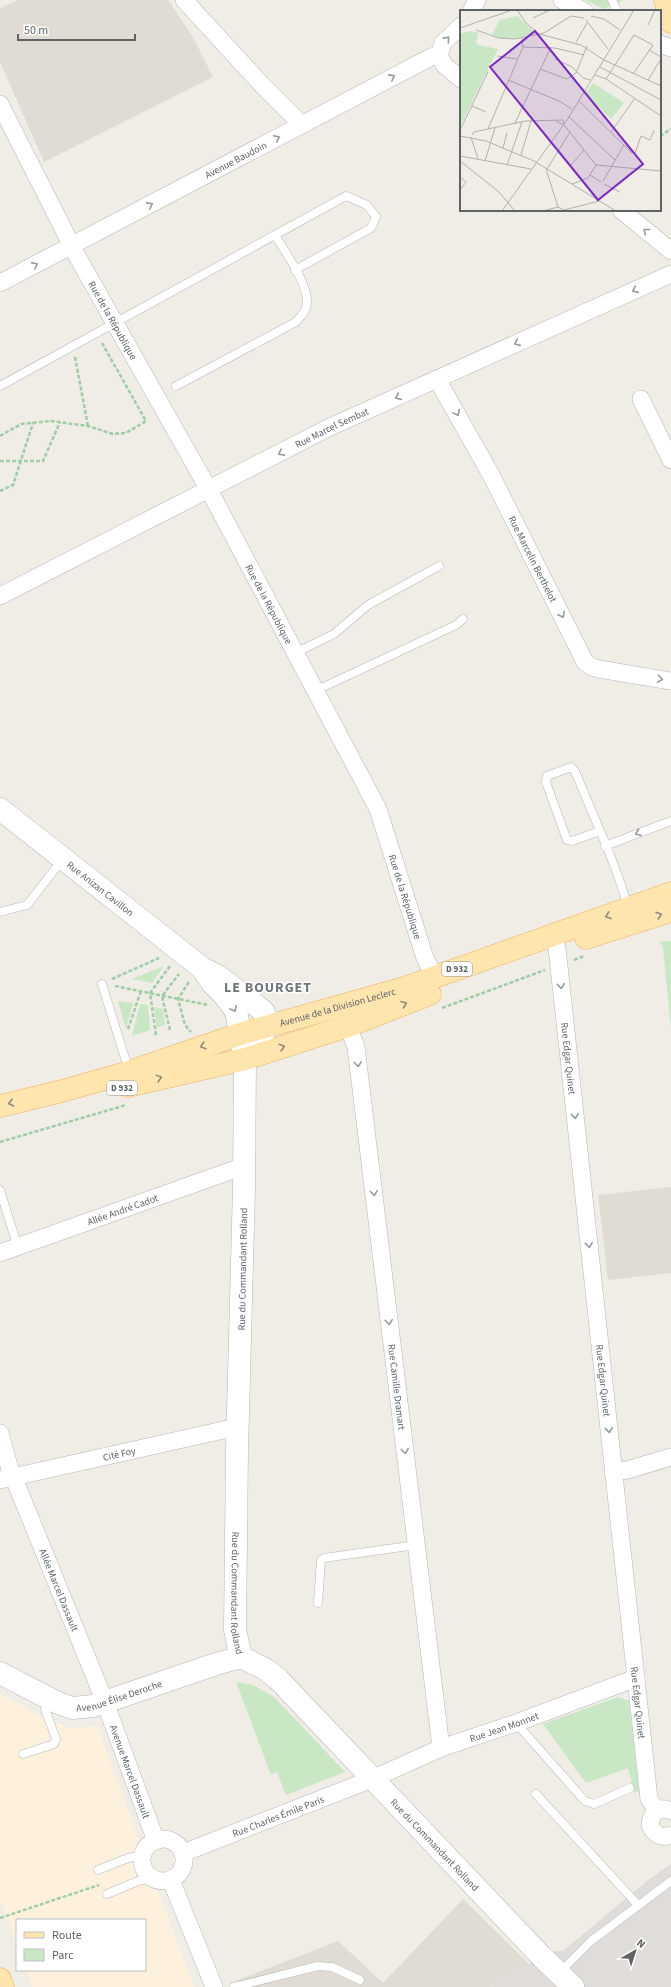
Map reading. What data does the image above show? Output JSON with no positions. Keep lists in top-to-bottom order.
{
  "streets": {
    "main road": ["D 932", "Avenue de la Division Leclerc"],
    "street": [
      "Avenue Baudoin",
      "Rue de la République",
      "Rue Marcel Sembat",
      "Rue Marcelin Berthelot",
      "Rue Anizan Cavillon",
      "Rue Edgar Quinet",
      "Allée André Cadot",
      "Rue du Commandant Rolland",
      "Rue Camille Dramart",
      "Cité Foy",
      "Allée Marcel Dassault",
      "Avenue Élise Deroche",
      "Rue Jean Monnet",
      "Avenue Marcel Dassault",
      "Rue Charles Émile Paris"
    ]
  },
  "crossings": [
    ["Avenue Baudoin", "Rue de la République"],
    ["Rue de la République", "Rue Marcel Sembat"],
    ["Rue de la République", "Avenue de la Division Leclerc"],
    ["Rue Marcel Sembat", "Rue Marcelin Berthelot"],
    ["Rue Anizan Cavillon", "Avenue de la Division Leclerc"],
    ["Rue Anizan Cavillon", "Rue du Commandant Rolland"],
    ["Avenue de la Division Leclerc", "Rue Edgar Quinet"],
    ["Avenue de la Division Leclerc", "Rue du Commandant Rolland"],
    ["Avenue de la Division Leclerc", "Rue Camille Dramart"],
    ["Rue Edgar Quinet", "Rue Jean Monnet"],
    ["Allée André Cadot", "Rue du Commandant Rolland"],
    ["Rue du Commandant Rolland", "Cité Foy"],
    ["Rue du Commandant Rolland", "Avenue Élise Deroche"],
    ["Rue du Commandant Rolland", "Rue Jean Monnet"],
    ["Rue du Commandant Rolland", "Rue Charles Émile Paris"],
    ["Rue Camille Dramart", "Rue Jean Monnet"],
    ["Cité Foy", "Allée Marcel Dassault"],
    ["Allée Marcel Dassault", "Avenue Élise Deroche"],
    ["Allée Marcel Dassault", "Avenue Marcel Dassault"],
    ["Avenue Élise Deroche", "Avenue Marcel Dassault"],
    ["Rue Jean Monnet", "Rue Charles Émile Paris"],
    ["Avenue Marcel Dassault", "Rue Charles Émile Paris"]
  ],
  "one_way": [
    "Avenue Baudoin",
    "Rue Marcel Sembat",
    "Rue Marcelin Berthelot",
    "Rue Edgar Quinet",
    "Rue Camille Dramart"
  ],
  "districts": ["LE BOURGET"],
  "legend": ["Route", "Parc"],
  "scale_bar": "50 m",
  "north": "top right"
}
